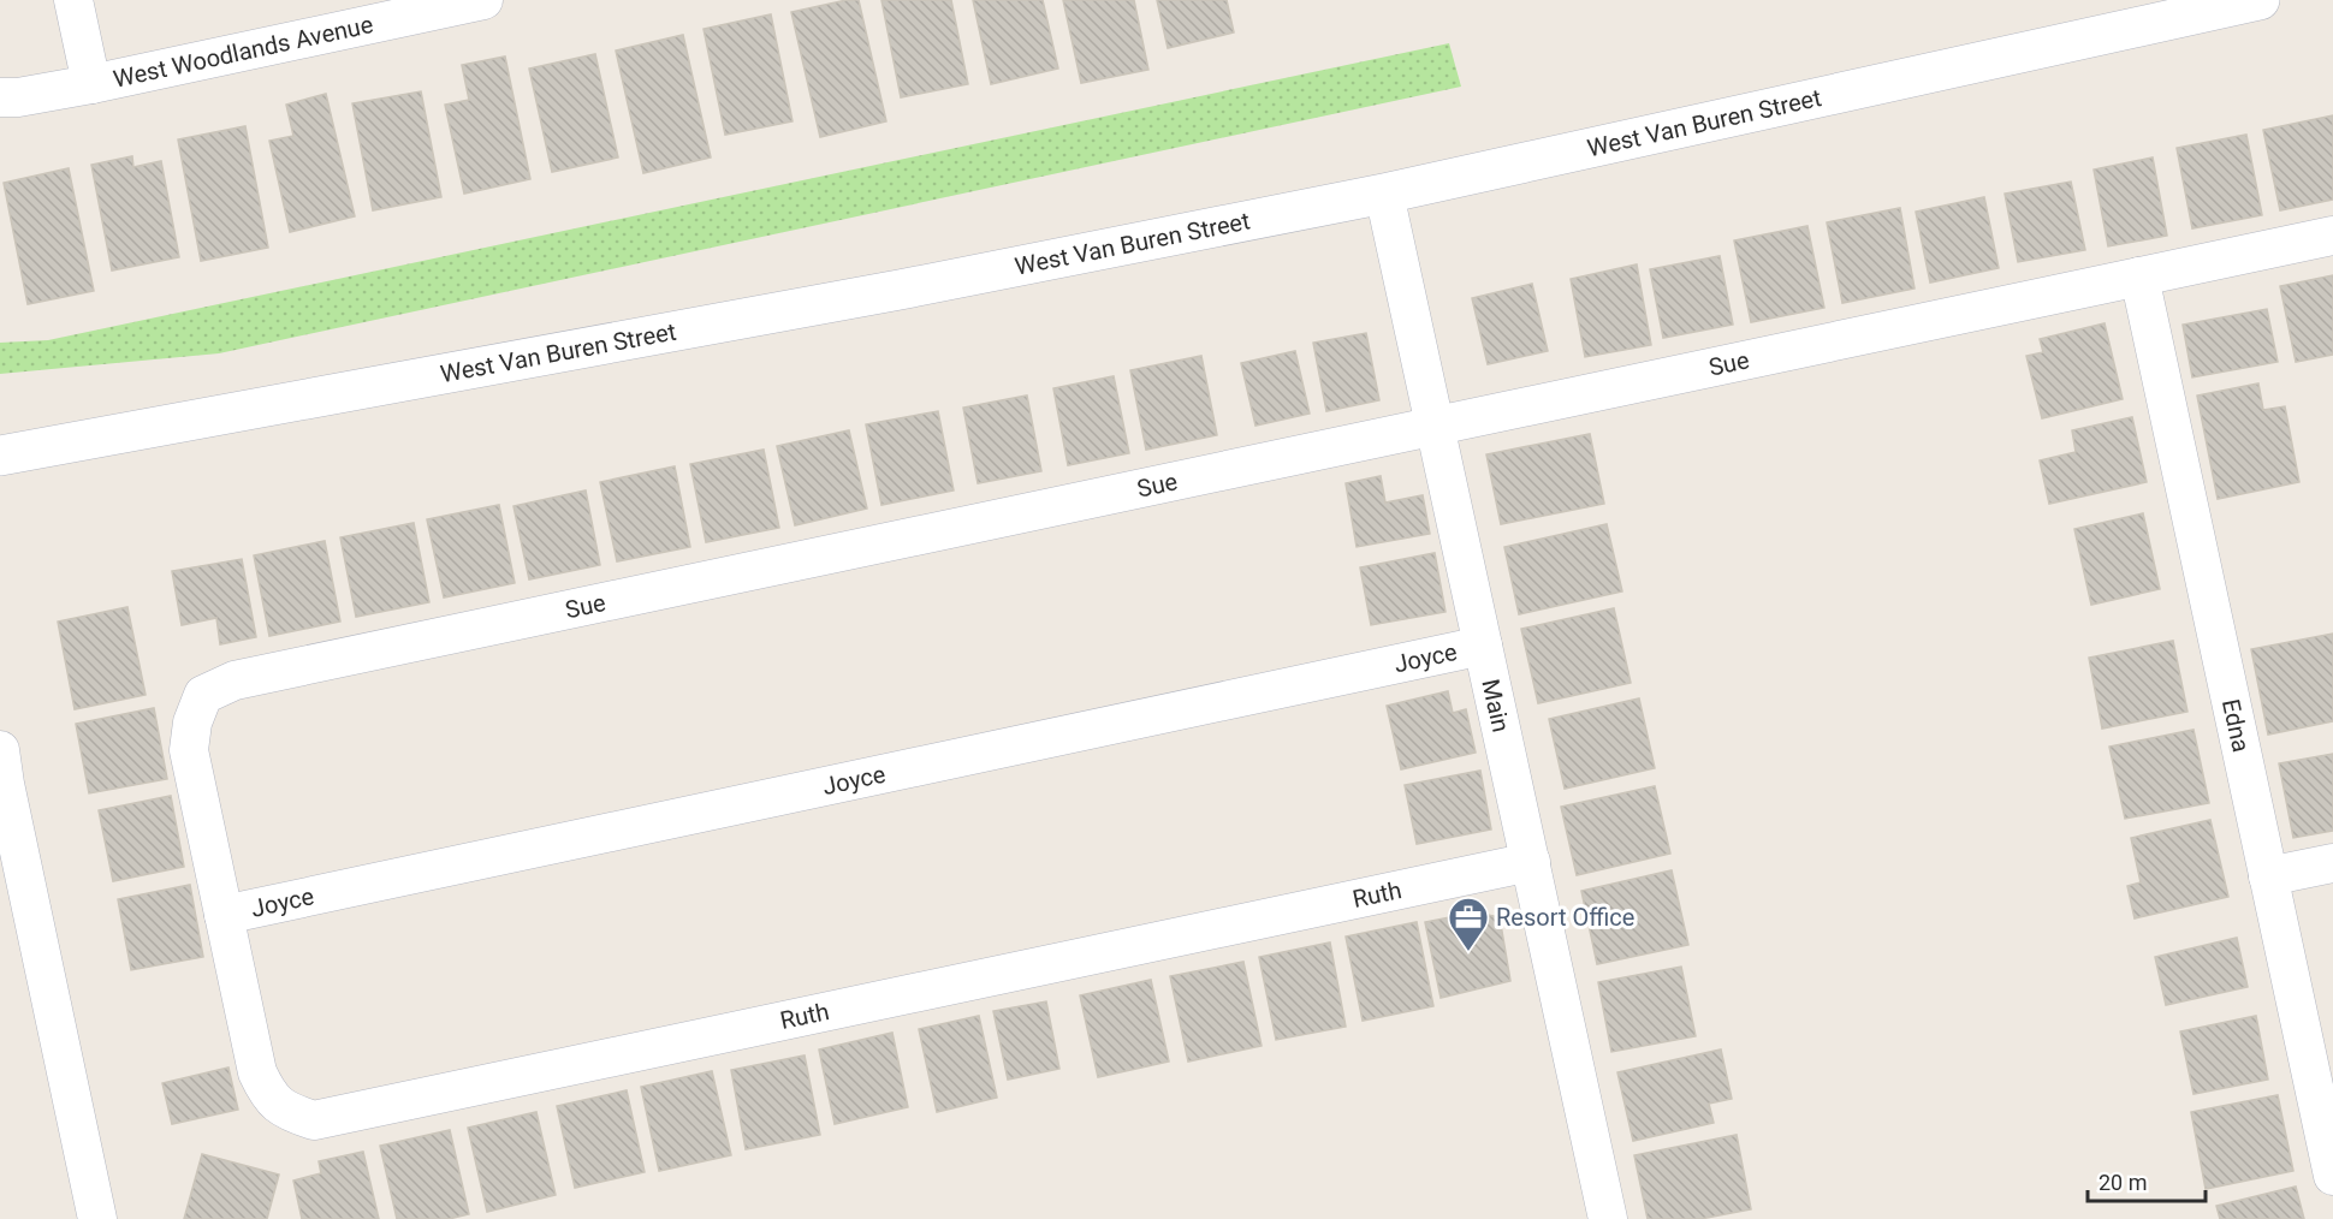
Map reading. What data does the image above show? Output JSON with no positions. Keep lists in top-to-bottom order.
{
  "streets": {
    "main road": ["West Van Buren Street"],
    "street": [
      "West Woodlands Avenue",
      "Sue",
      "Joyce",
      "Main",
      "Edna",
      "Ruth"
    ]
  },
  "crossings": [
    ["West Van Buren Street", "Main"],
    ["Sue", "Joyce"],
    ["Sue", "Main"],
    ["Sue", "Edna"],
    ["Sue", "Ruth"],
    ["Joyce", "Main"],
    ["Joyce", "Ruth"],
    ["Main", "Ruth"]
  ],
  "places": {
    "office": ["Resort Office"]
  },
  "scale_bar": "20 m"
}
